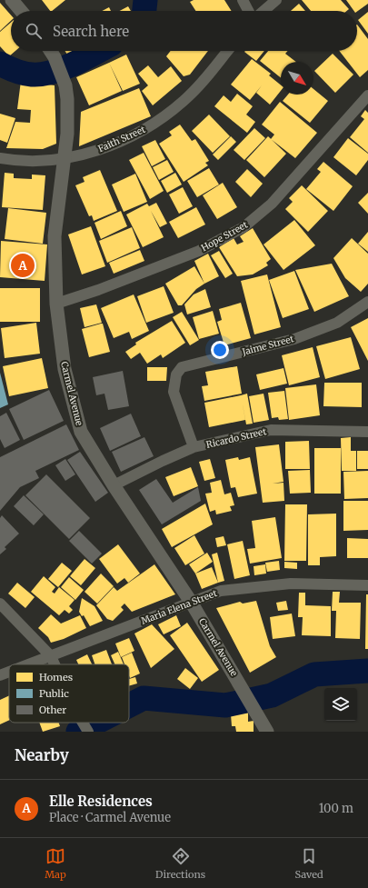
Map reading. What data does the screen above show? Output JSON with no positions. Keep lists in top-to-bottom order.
{
  "streets": {
    "street": [
      "Faith Street",
      "Hope Street",
      "Jaime Street",
      "Carmel Avenue",
      "Ricardo Street",
      "Maria Elena Street"
    ]
  },
  "crossings": [
    ["Faith Street", "Carmel Avenue"],
    ["Hope Street", "Carmel Avenue"],
    ["Jaime Street", "Ricardo Street"],
    ["Carmel Avenue", "Ricardo Street"],
    ["Carmel Avenue", "Maria Elena Street"]
  ],
  "legend": ["Homes", "Public", "Other"],
  "north": "bottom right",
  "page": {
    "search": "Search here",
    "pins": "A",
    "heading": "Nearby",
    "list": [
      {
        "mark": "A",
        "name": "Elle Residences",
        "note": "Place · Carmel Avenue",
        "value": "100 m"
      }
    ],
    "nav": ["Map", "Directions", "Saved"]
  }
}
